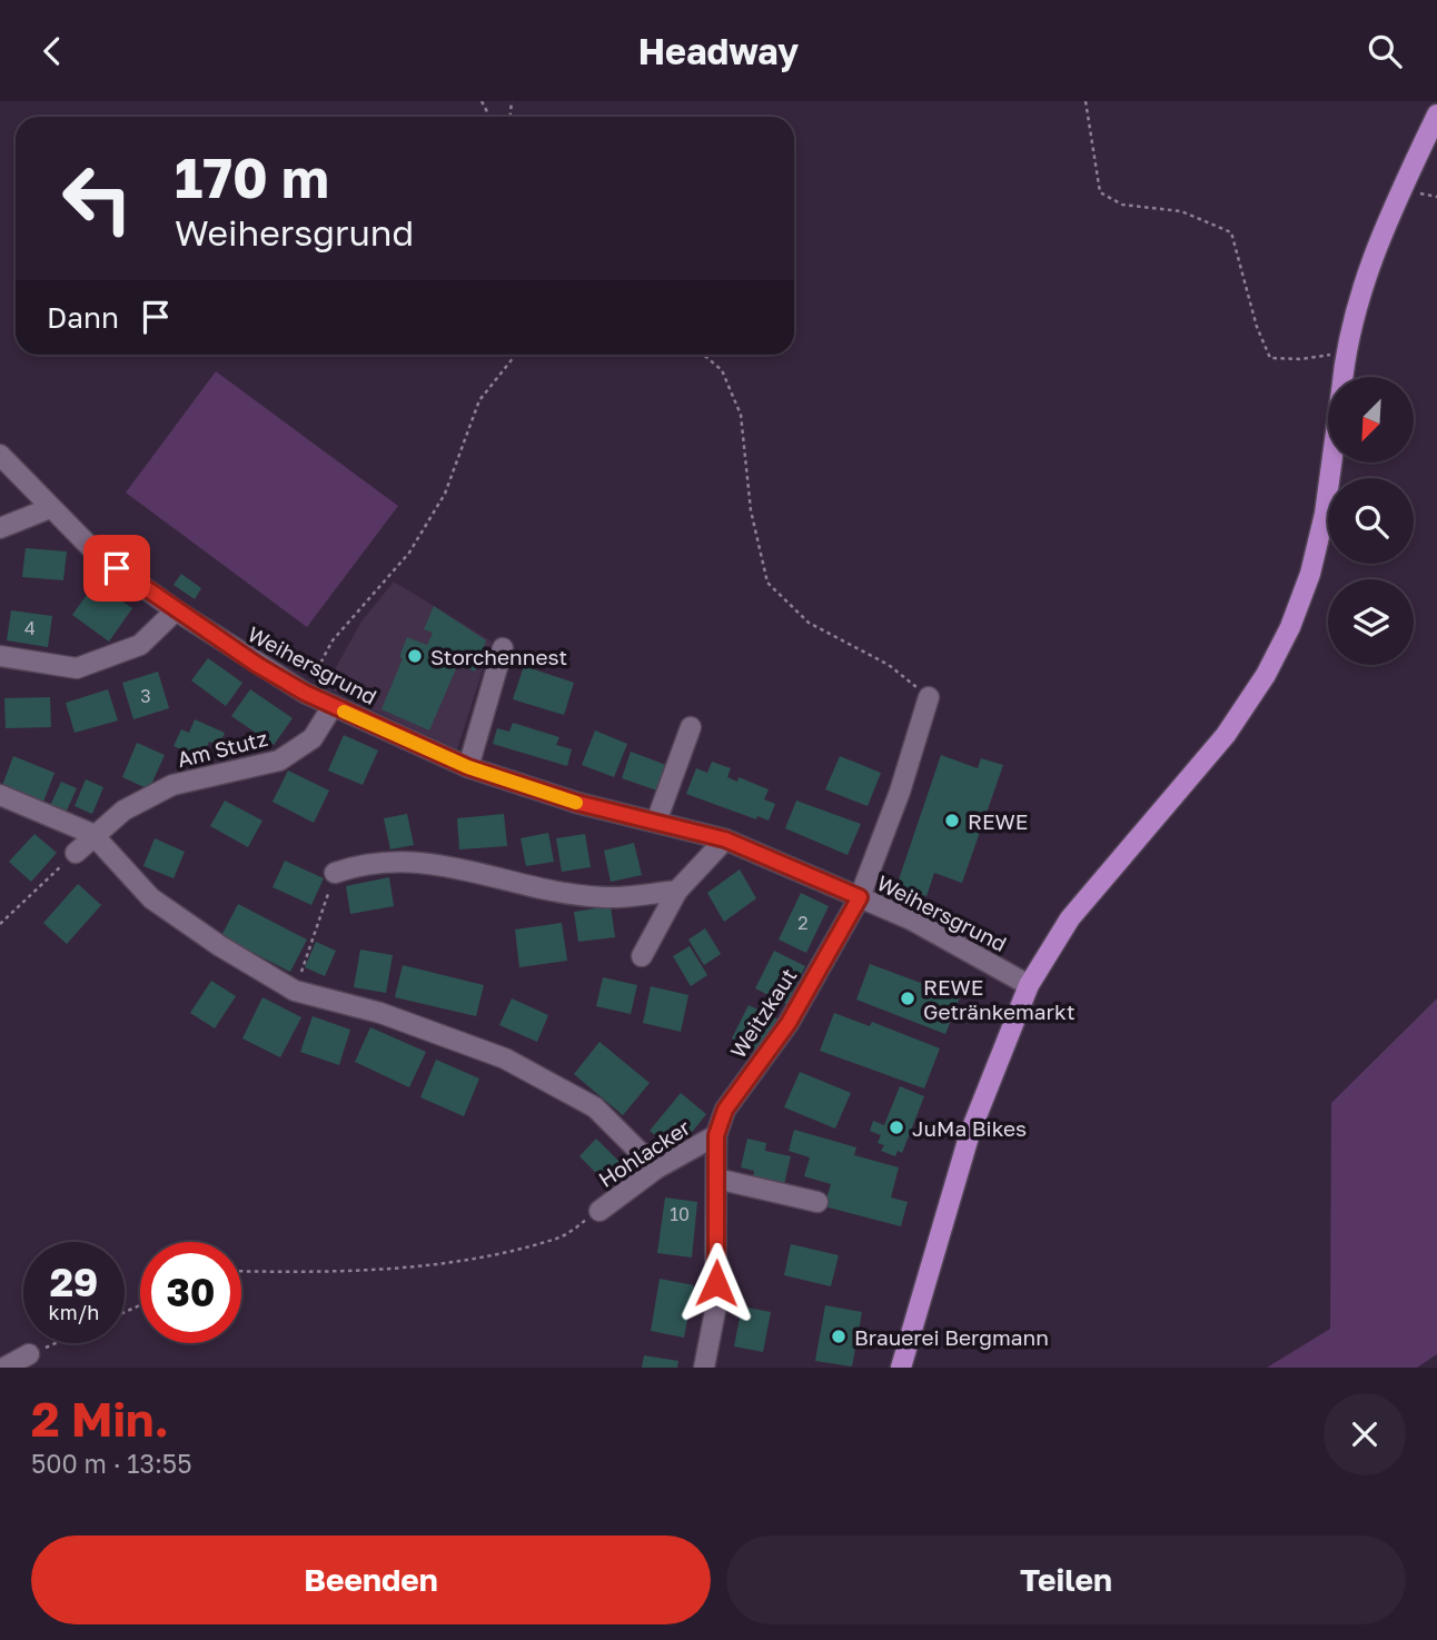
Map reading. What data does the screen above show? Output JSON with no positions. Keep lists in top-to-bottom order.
{
  "streets": {
    "street": [
      "Weihersgrund",
      "Am Stutz",
      "Weitzkaut",
      "Hohlacker"
    ]
  },
  "crossings": [
    ["Weihersgrund", "Am Stutz"],
    ["Weihersgrund", "Weitzkaut"],
    ["Weitzkaut", "Hohlacker"]
  ],
  "places": [
    "Storchennest",
    "REWE",
    "REWE Getränkemarkt",
    "JuMa Bikes",
    "Brauerei Bergmann"
  ],
  "house_numbers": [
    "4",
    "3",
    "2",
    "10"
  ],
  "north": "bottom left",
  "page": {
    "header": "Headway",
    "turn": ["170 m", "Weihersgrund"],
    "then": "Dann",
    "speed": "29 km/h",
    "limit": "30",
    "heading": ["2 Min.", "500 m · 13:55"],
    "buttons": ["Beenden", "Teilen"]
  }
}
